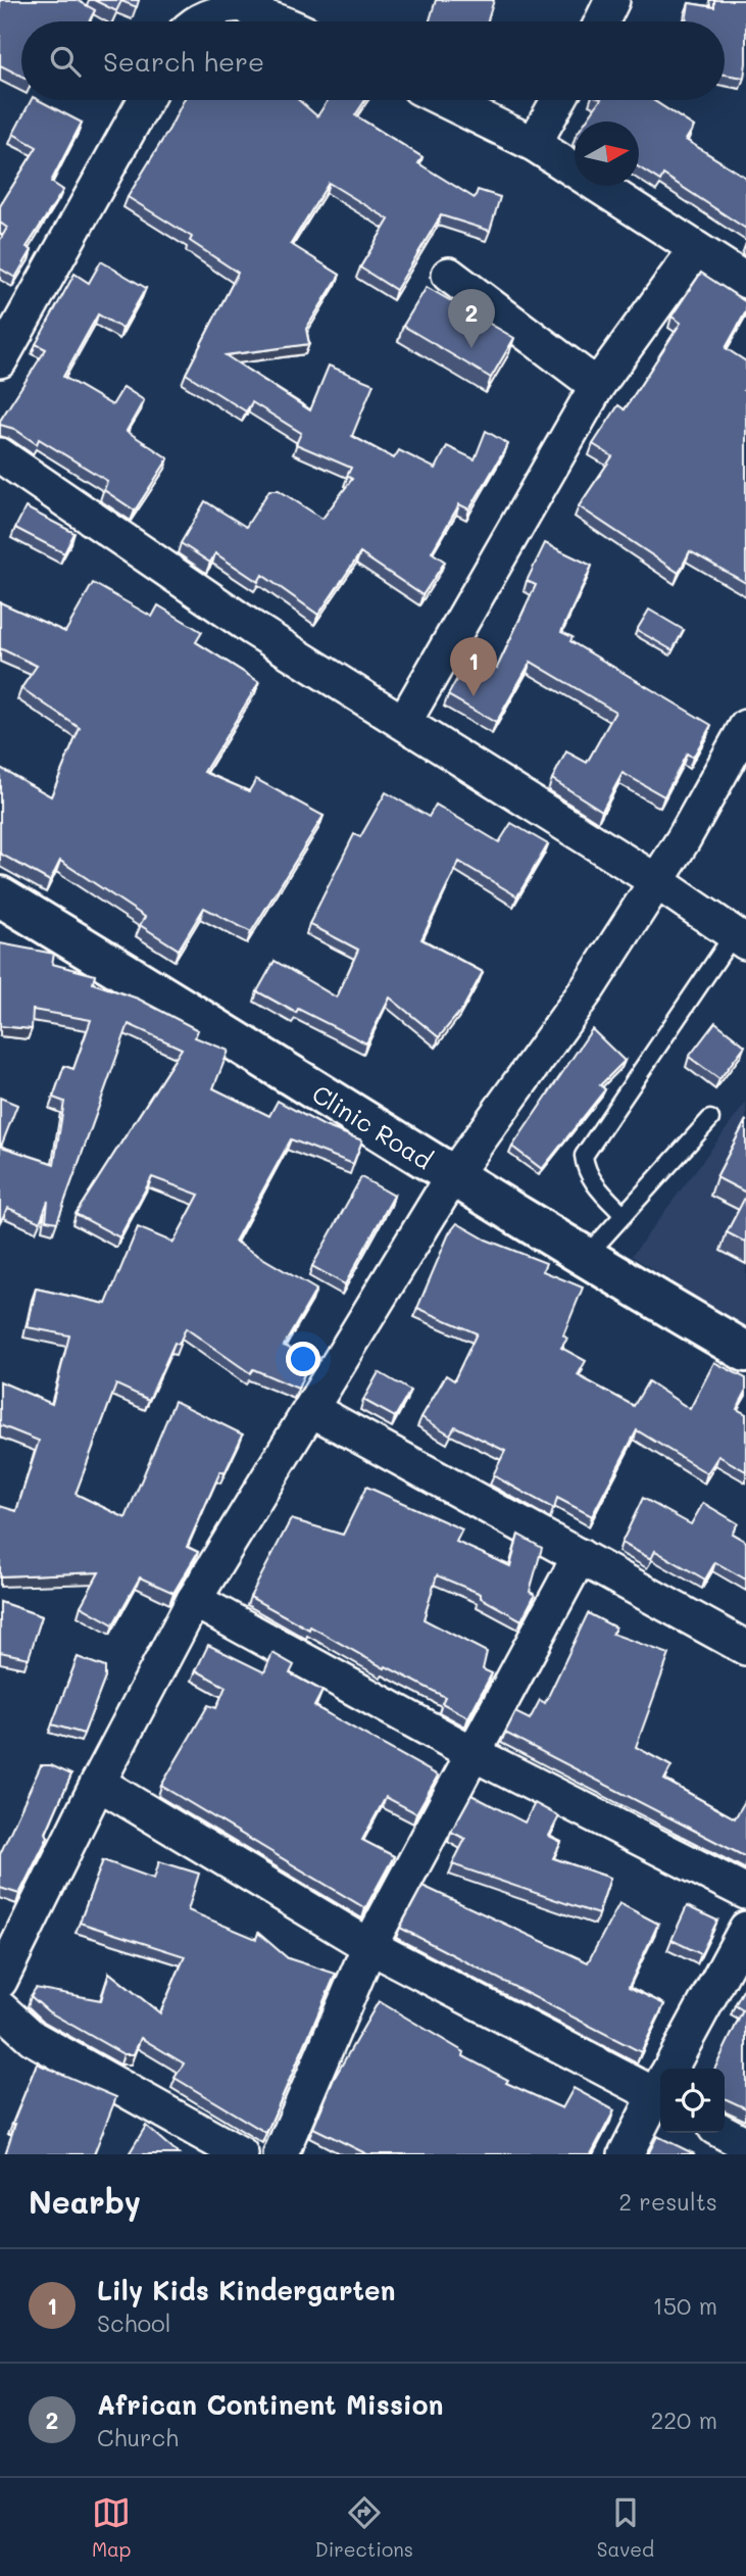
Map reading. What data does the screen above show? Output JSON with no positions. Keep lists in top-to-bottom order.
{
  "streets": {
    "street": ["Clinic Road"]
  },
  "north": "right",
  "page": {
    "search": "Search here",
    "pins": ["2", "1"],
    "heading": ["Nearby", "2 results"],
    "list": [
      {
        "mark": "1",
        "name": "Lily Kids Kindergarten",
        "note": "School",
        "value": "150 m"
      },
      {
        "mark": "2",
        "name": "African Continent Mission",
        "note": "Church",
        "value": "220 m"
      }
    ],
    "nav": ["Map", "Directions", "Saved"]
  }
}
